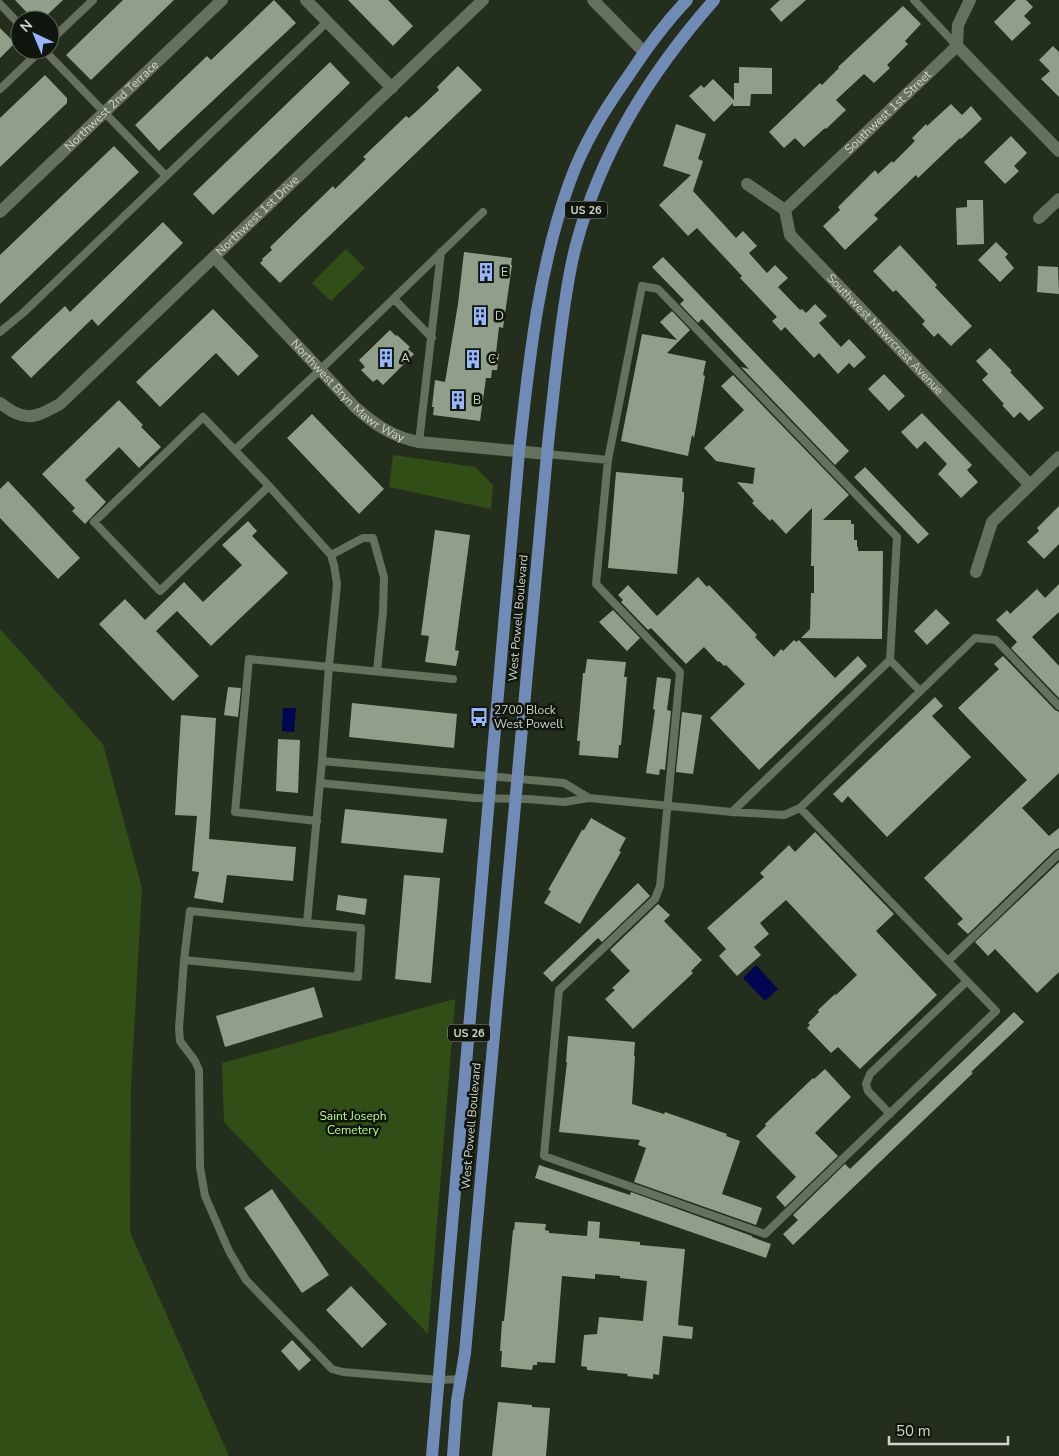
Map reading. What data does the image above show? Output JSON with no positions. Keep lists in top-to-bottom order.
{
  "streets": {
    "main road": ["US 26", "West Powell Boulevard"],
    "street": [
      "Northwest 2nd Terrace",
      "Southwest 1st Street",
      "Northwest 1st Drive",
      "Southwest Mawrcrest Avenue",
      "Northwest Bryn Mawr Way"
    ]
  },
  "crossings": [
    ["Southwest 1st Street", "Southwest Mawrcrest Avenue"],
    ["Northwest 1st Drive", "Northwest Bryn Mawr Way"],
    ["Northwest Bryn Mawr Way", "West Powell Boulevard"]
  ],
  "parks": ["Saint Joseph Cemetery"],
  "places": {
    "building": [
      "E",
      "D",
      "A",
      "C",
      "B"
    ],
    "bus stop": ["2700 Block West Powell"]
  },
  "scale_bar": "50 m",
  "north": "top left"
}
